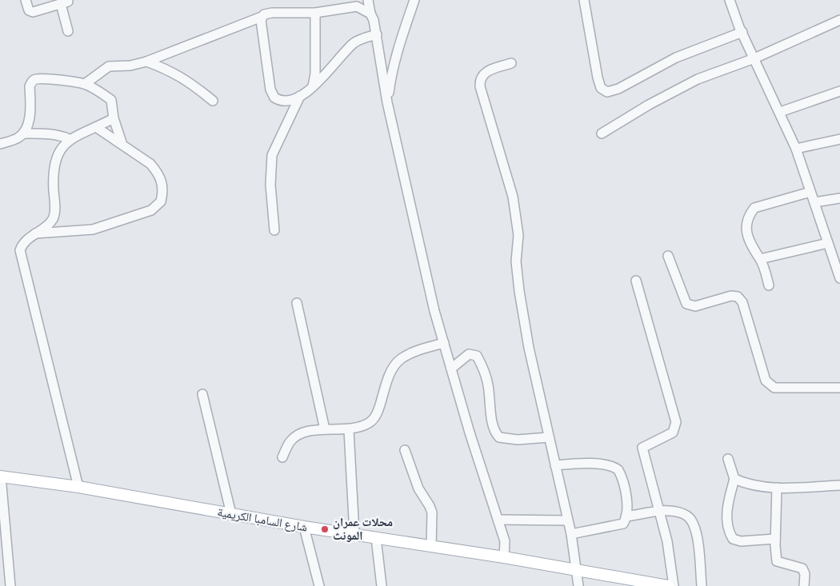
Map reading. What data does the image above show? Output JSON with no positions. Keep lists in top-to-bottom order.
{
  "streets": {
    "main road": ["شارع السامبا الكريمية"]
  },
  "places": ["محلات عمران المونث"]
}
